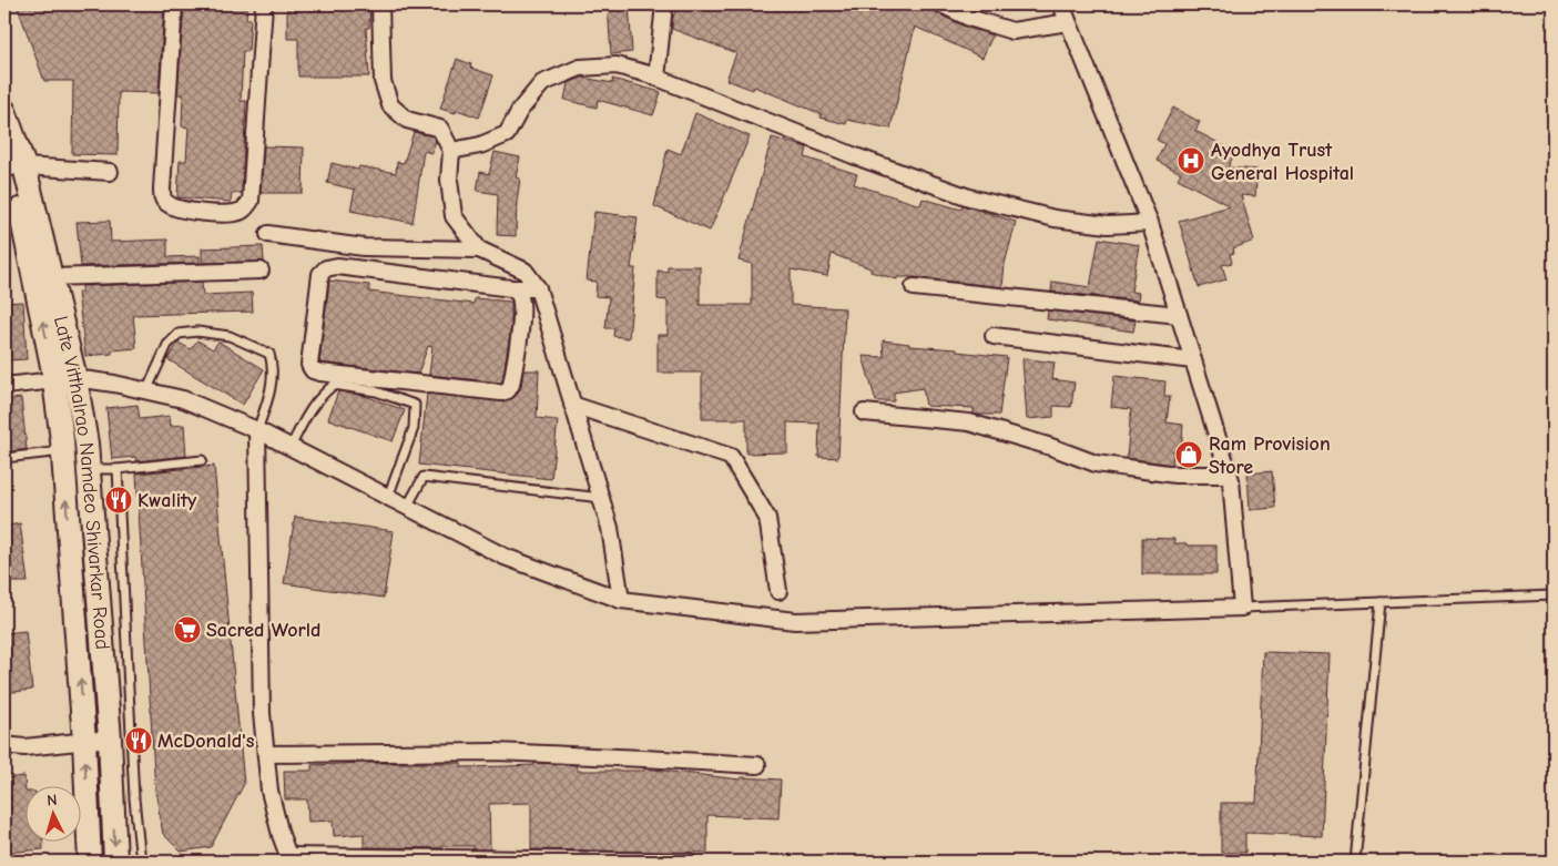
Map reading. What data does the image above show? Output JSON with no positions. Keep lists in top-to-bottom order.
{
  "streets": {
    "main road": ["Late Vitthalrao Namdeo Shivarkar Road"]
  },
  "places": {
    "hospital": ["Ayodhya Trust General Hospital"],
    "shop": ["Ram Provision Store"],
    "restaurant": ["Kwality", "McDonald's"],
    "supermarket": ["Sacred World"]
  },
  "north": "top"
}
